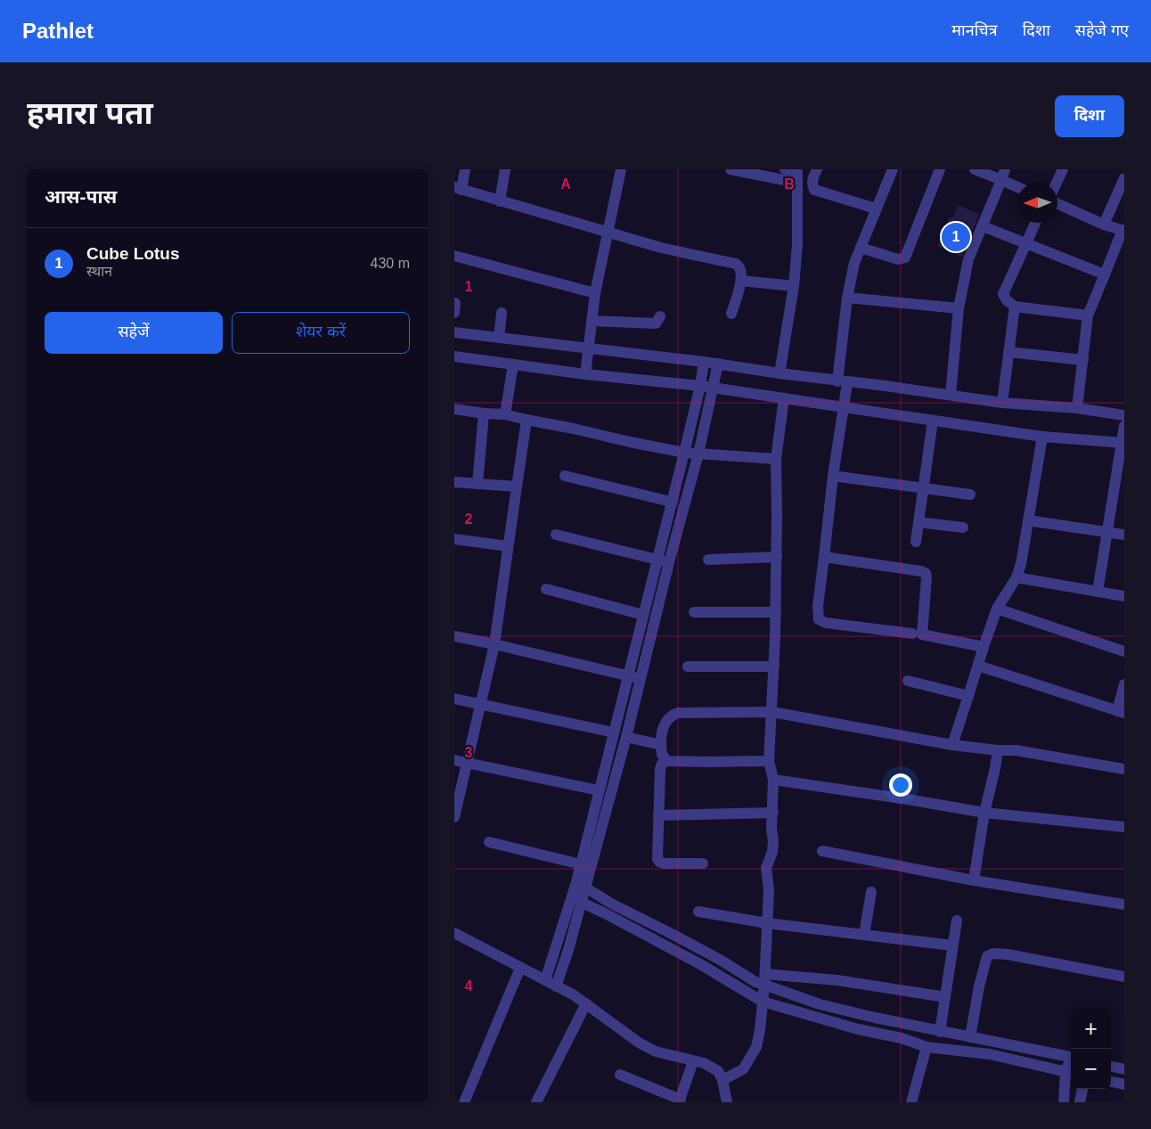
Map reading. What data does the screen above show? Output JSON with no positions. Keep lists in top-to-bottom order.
{
  "north": "left",
  "page": {
    "header": "Pathlet",
    "nav": ["मानचित्र", "दिशा", "सहेजे गए"],
    "title": "हमारा पता",
    "buttons": [
      "दिशा",
      ["सहेजें", "शेयर करें"]
    ],
    "heading": "आस-पास",
    "pins": "1",
    "list": [
      {
        "mark": "1",
        "name": "Cube Lotus",
        "note": "स्थान",
        "value": "430 m"
      }
    ],
    "map_buttons": ["+", "−"]
  },
  "grid": {
    "columns": ["A", "B"],
    "rows": [
      "1",
      "2",
      "3",
      "4"
    ]
  }
}
